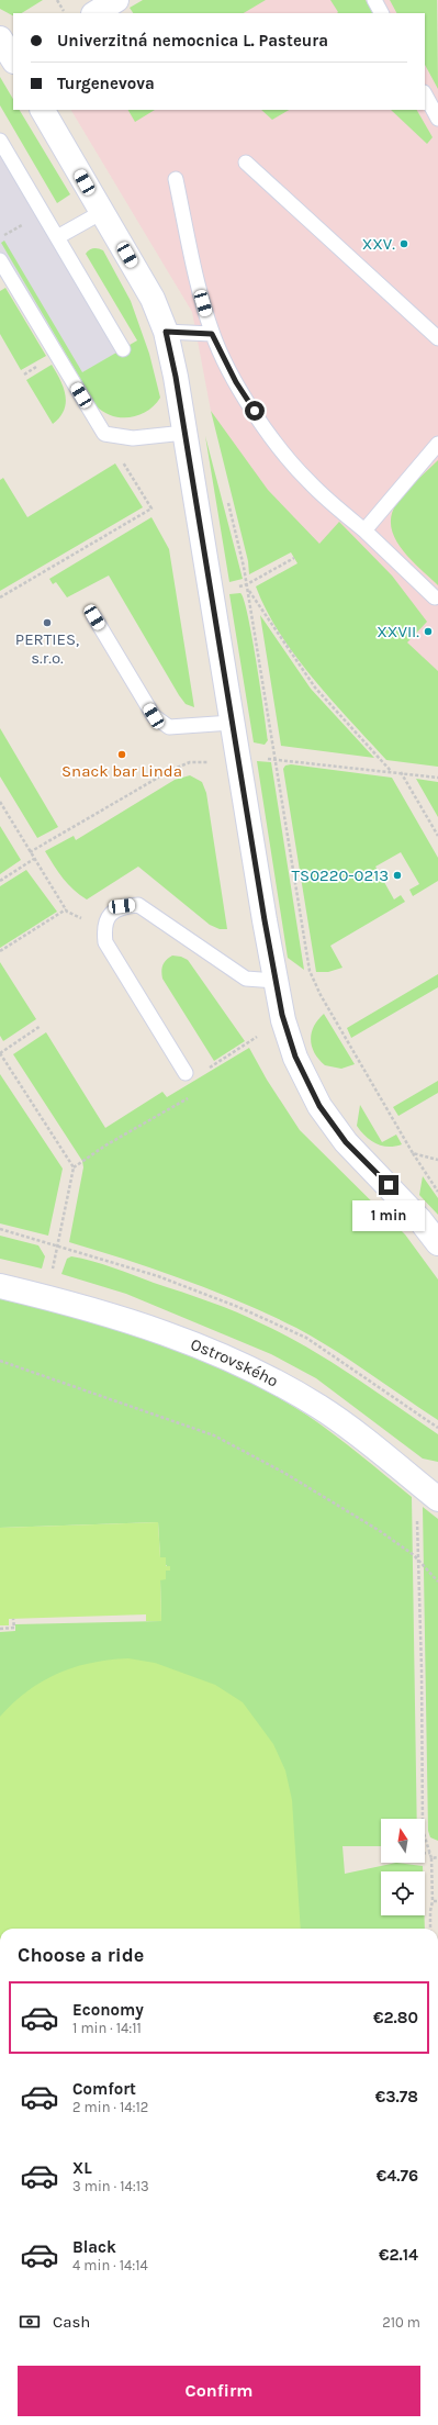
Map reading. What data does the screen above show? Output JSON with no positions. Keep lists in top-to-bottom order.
{
  "streets": {
    "street": ["Ostrovského"]
  },
  "places": [
    "XXV.",
    "PERTIES, s.r.o.",
    "XXVII.",
    "Snack bar Linda",
    "TS0220-0213"
  ],
  "north": "top",
  "page": {
    "banner": ["Univerzitná nemocnica L. Pasteura", "Turgenevova"],
    "bubble": "1 min",
    "heading": "Choose a ride",
    "list": [
      {
        "name": "Economy",
        "note": "1 min · 14:11",
        "value": "€2.80"
      },
      {
        "name": "Comfort",
        "note": "2 min · 14:12",
        "value": "€3.78"
      },
      {
        "name": "XL",
        "note": "3 min · 14:13",
        "value": "€4.76"
      },
      {
        "name": "Black",
        "note": "4 min · 14:14",
        "value": "€2.14"
      }
    ],
    "pay": ["Cash", "210 m"],
    "buttons": "Confirm"
  }
}
